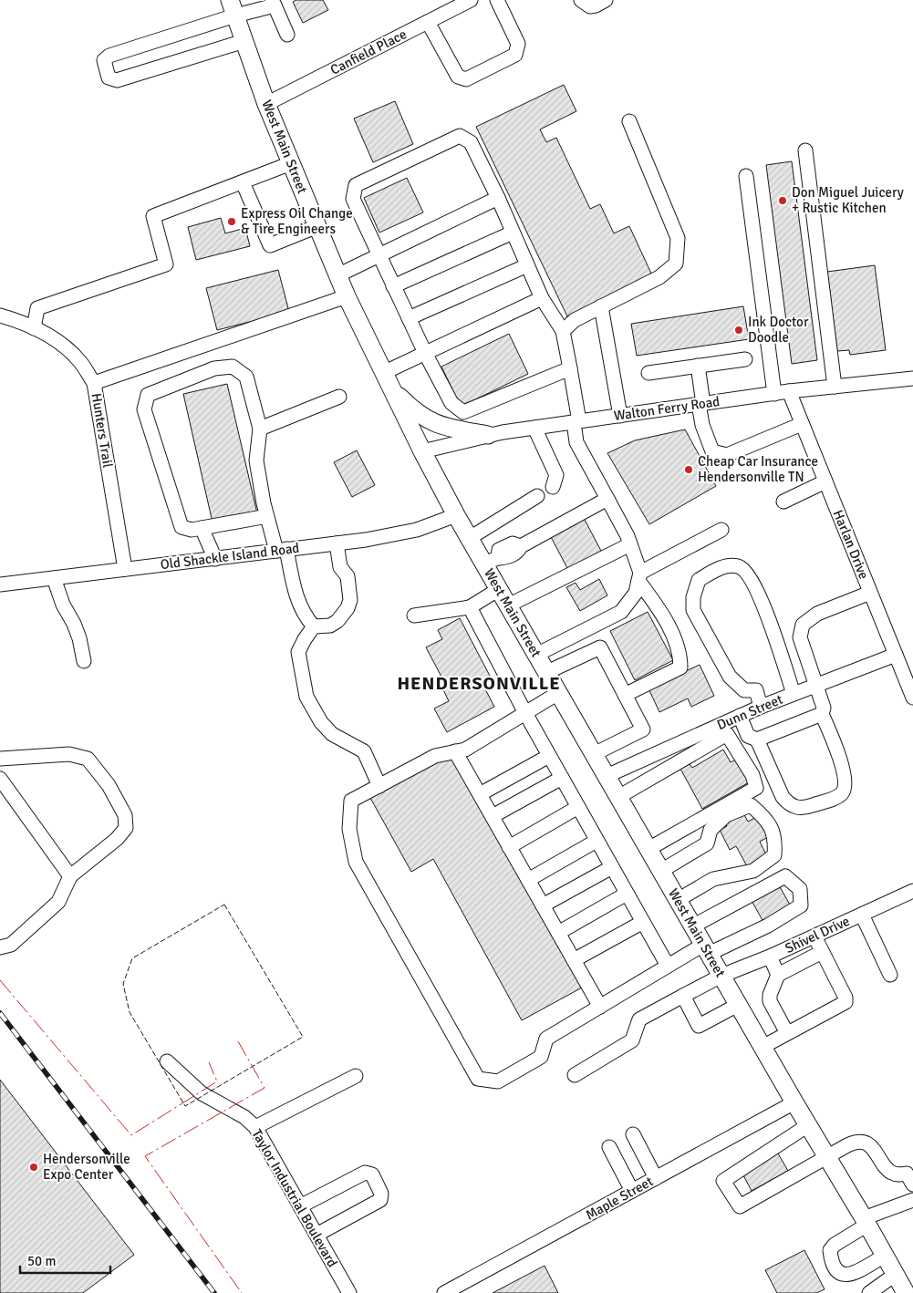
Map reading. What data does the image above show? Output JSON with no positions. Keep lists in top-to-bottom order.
{
  "streets": {
    "main road": ["West Main Street"],
    "street": [
      "Canfield Place",
      "Walton Ferry Road",
      "Hunters Trail",
      "Harlan Drive",
      "Old Shackle Island Road",
      "Dunn Street",
      "Shivel Drive",
      "Taylor Industrial Boulevard",
      "Maple Street"
    ]
  },
  "crossings": [
    ["Canfield Place", "West Main Street"],
    ["West Main Street", "Walton Ferry Road"],
    ["West Main Street", "Old Shackle Island Road"],
    ["West Main Street", "Dunn Street"],
    ["West Main Street", "Shivel Drive"],
    ["West Main Street", "Maple Street"],
    ["Walton Ferry Road", "Harlan Drive"],
    ["Hunters Trail", "Old Shackle Island Road"],
    ["Harlan Drive", "Dunn Street"]
  ],
  "districts": ["HENDERSONVILLE"],
  "places": [
    "Don Miguel Juicery + Rustic Kitchen",
    "Express Oil Change & Tire Engineers",
    "Ink Doctor Doodle",
    "Cheap Car Insurance Hendersonville TN",
    "Hendersonville Expo Center"
  ],
  "scale_bar": "50 m"
}
